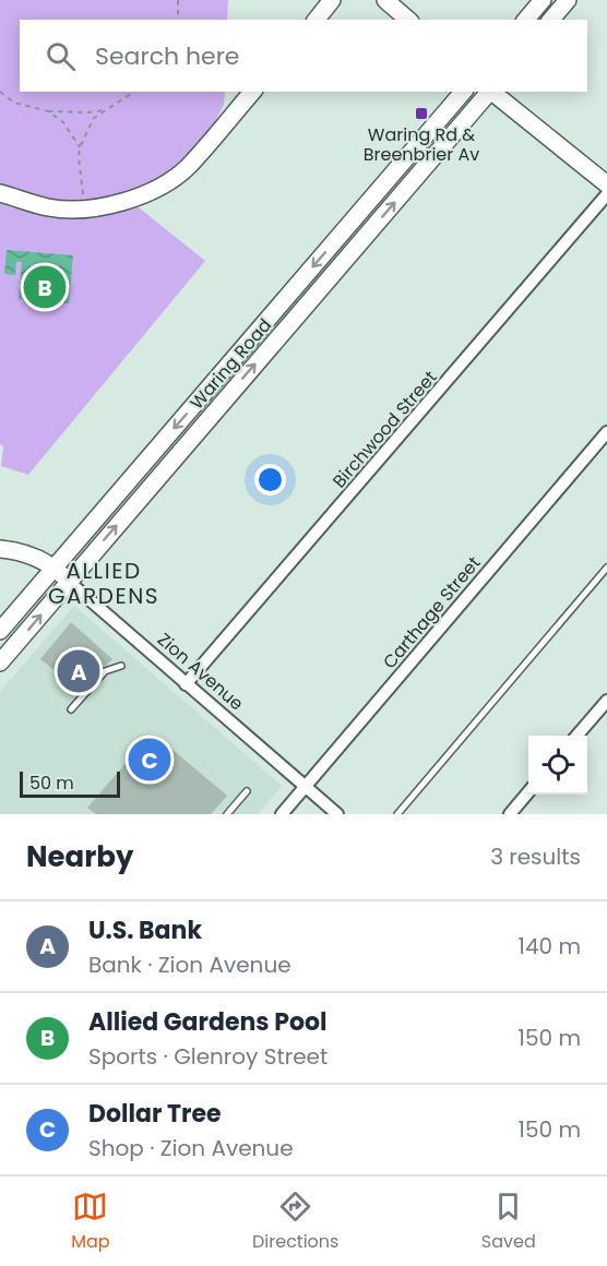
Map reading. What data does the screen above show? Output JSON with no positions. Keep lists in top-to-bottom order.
{
  "streets": {
    "main road": ["Waring Road", "Zion Avenue"],
    "street": ["Birchwood Street", "Carthage Street"]
  },
  "crossings": [
    ["Waring Road", "Zion Avenue"],
    ["Birchwood Street", "Zion Avenue"],
    ["Carthage Street", "Zion Avenue"]
  ],
  "districts": ["ALLIED GARDENS"],
  "places": {
    "transit": ["Waring Rd & Breenbrier Av"]
  },
  "scale_bar": "50 m",
  "page": {
    "search": "Search here",
    "pins": ["B", "A", "C"],
    "scale": "50 m",
    "heading": ["Nearby", "3 results"],
    "list": [
      {
        "mark": "A",
        "name": "U.S. Bank",
        "note": "Bank · Zion Avenue",
        "value": "140 m"
      },
      {
        "mark": "B",
        "name": "Allied Gardens Pool",
        "note": "Sports · Glenroy Street",
        "value": "150 m"
      },
      {
        "mark": "C",
        "name": "Dollar Tree",
        "note": "Shop · Zion Avenue",
        "value": "150 m"
      }
    ],
    "nav": ["Map", "Directions", "Saved"]
  }
}
